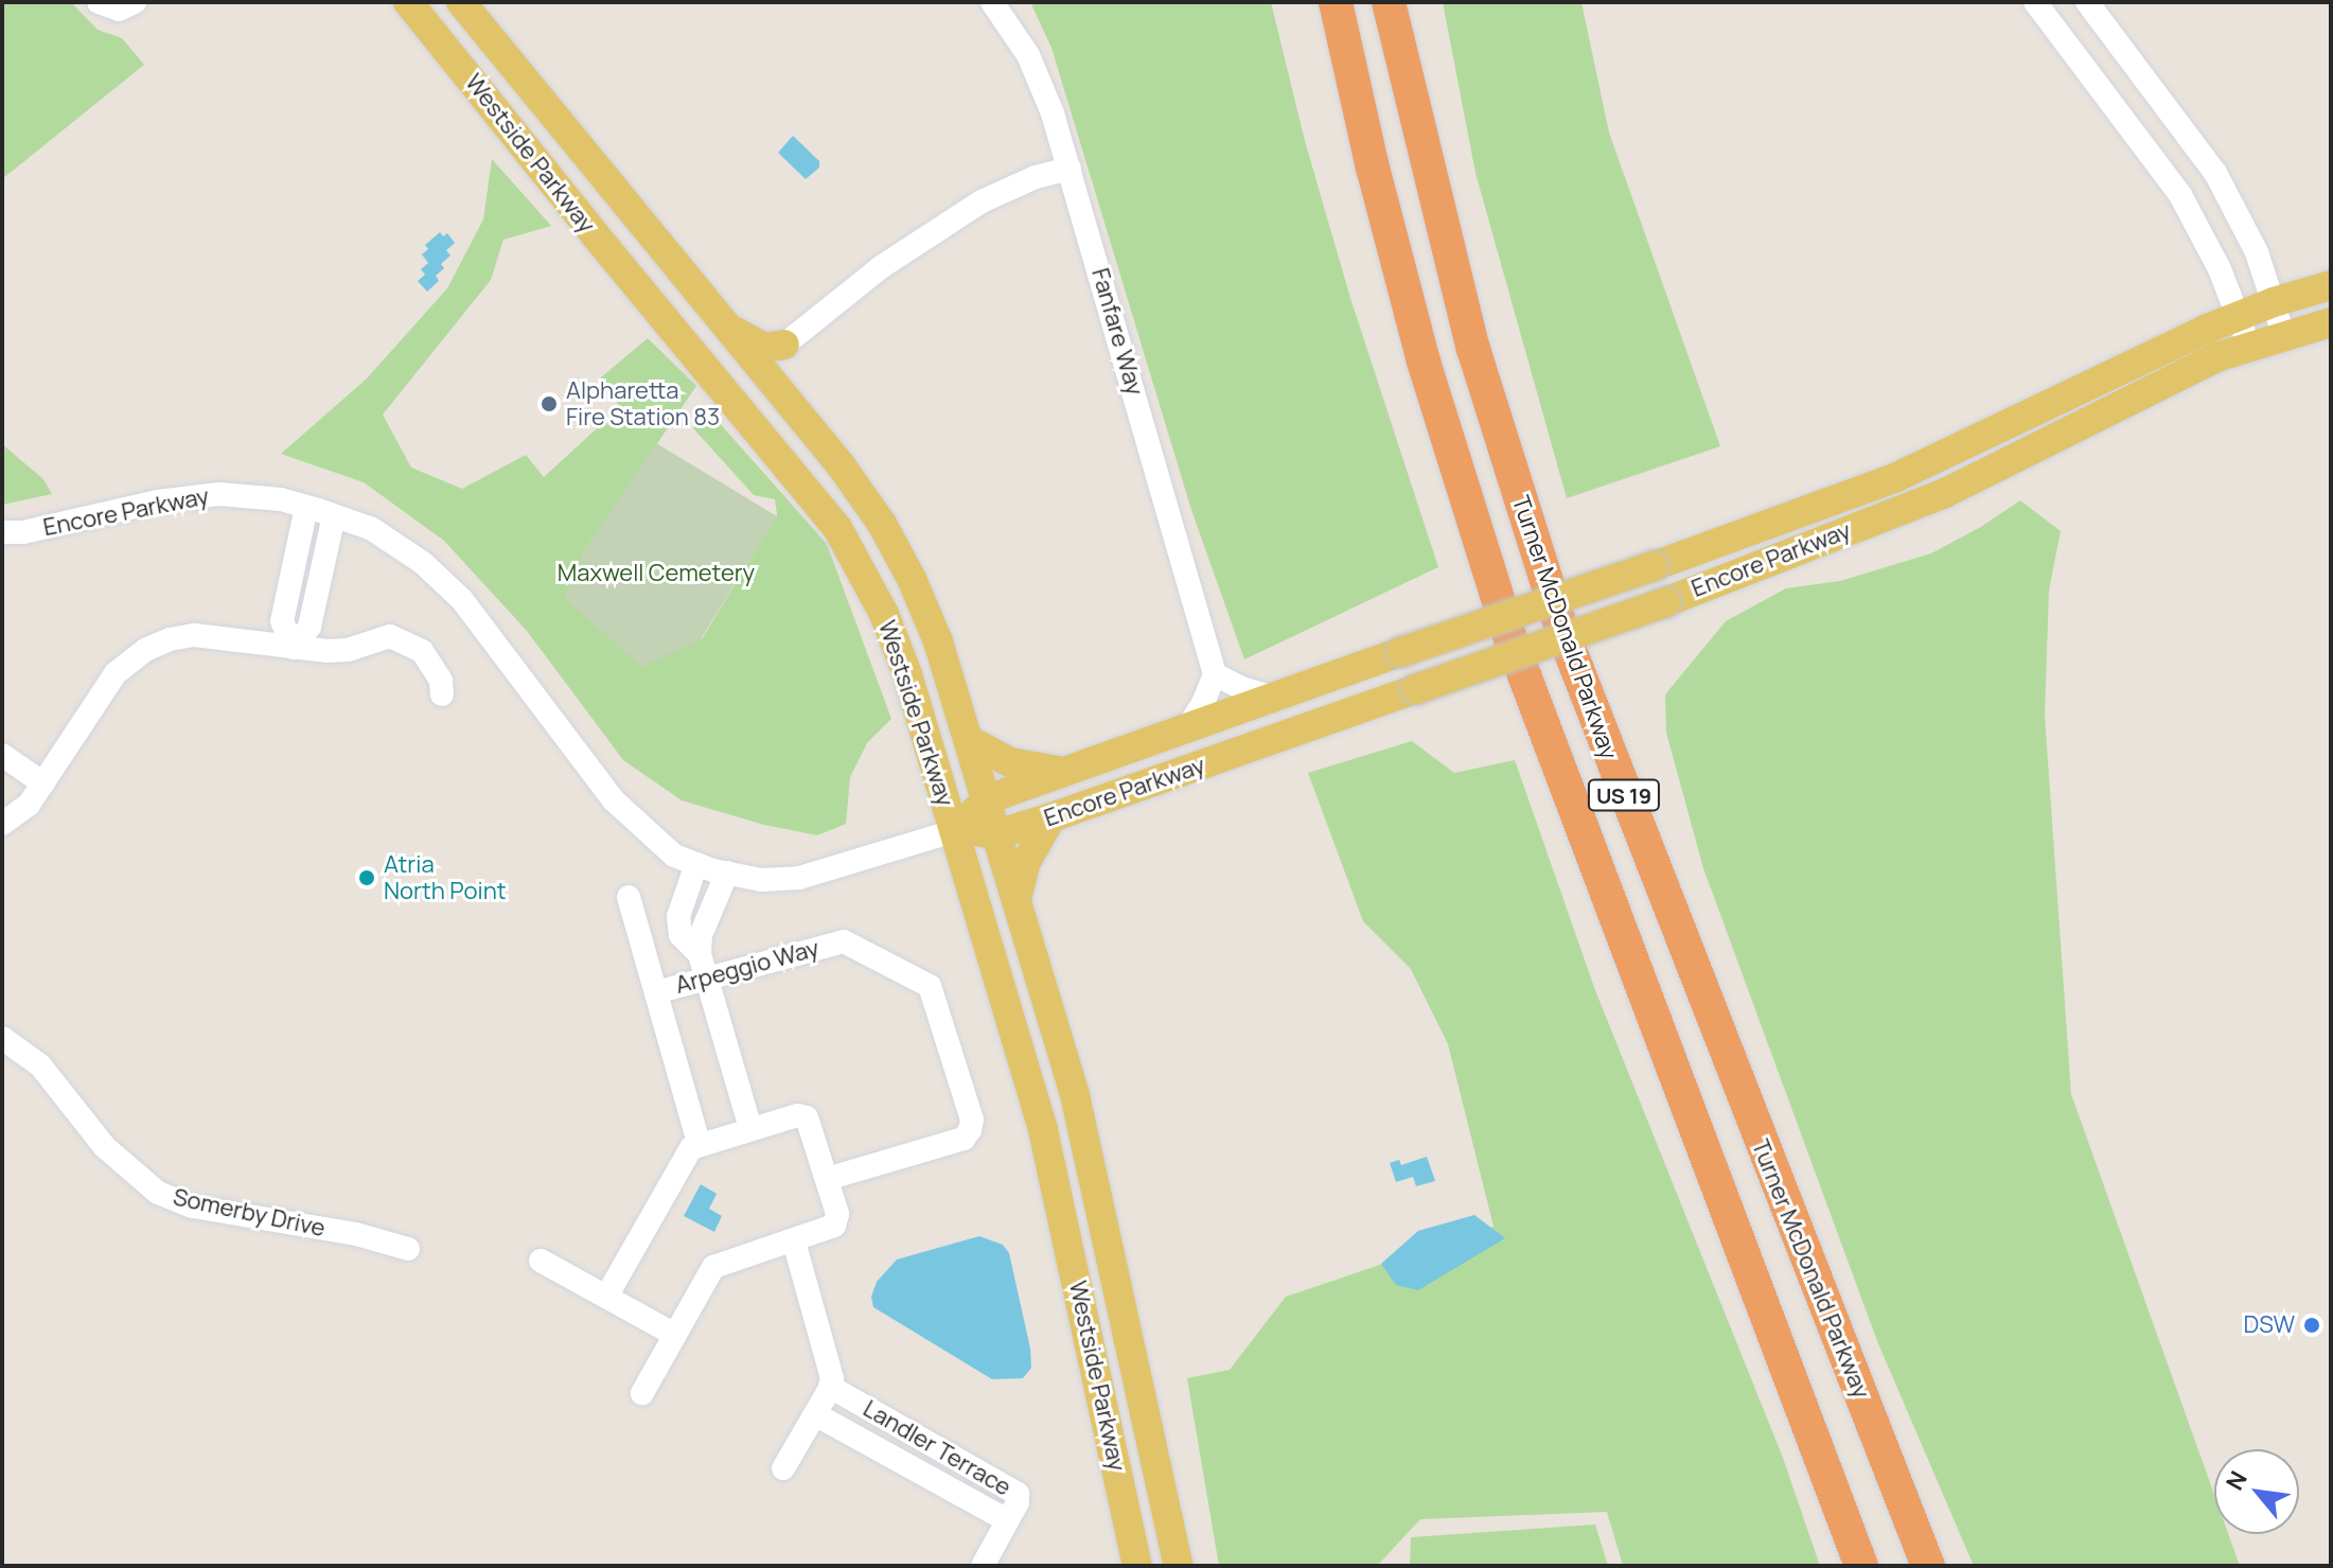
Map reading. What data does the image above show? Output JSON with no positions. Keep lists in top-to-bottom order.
{
  "streets": {
    "highway": ["Turner McDonald Parkway", "US 19"],
    "main road": ["Westside Parkway", "Encore Parkway"],
    "street": [
      "Fanfare Way",
      "Arpeggio Way",
      "Somerby Drive",
      "Landler Terrace"
    ]
  },
  "crossings": [
    ["Westside Parkway", "Encore Parkway"]
  ],
  "parks": ["Maxwell Cemetery"],
  "places": ["Alpharetta Fire Station 83", "Atria North Point", "DSW"],
  "north": "top left"
}
